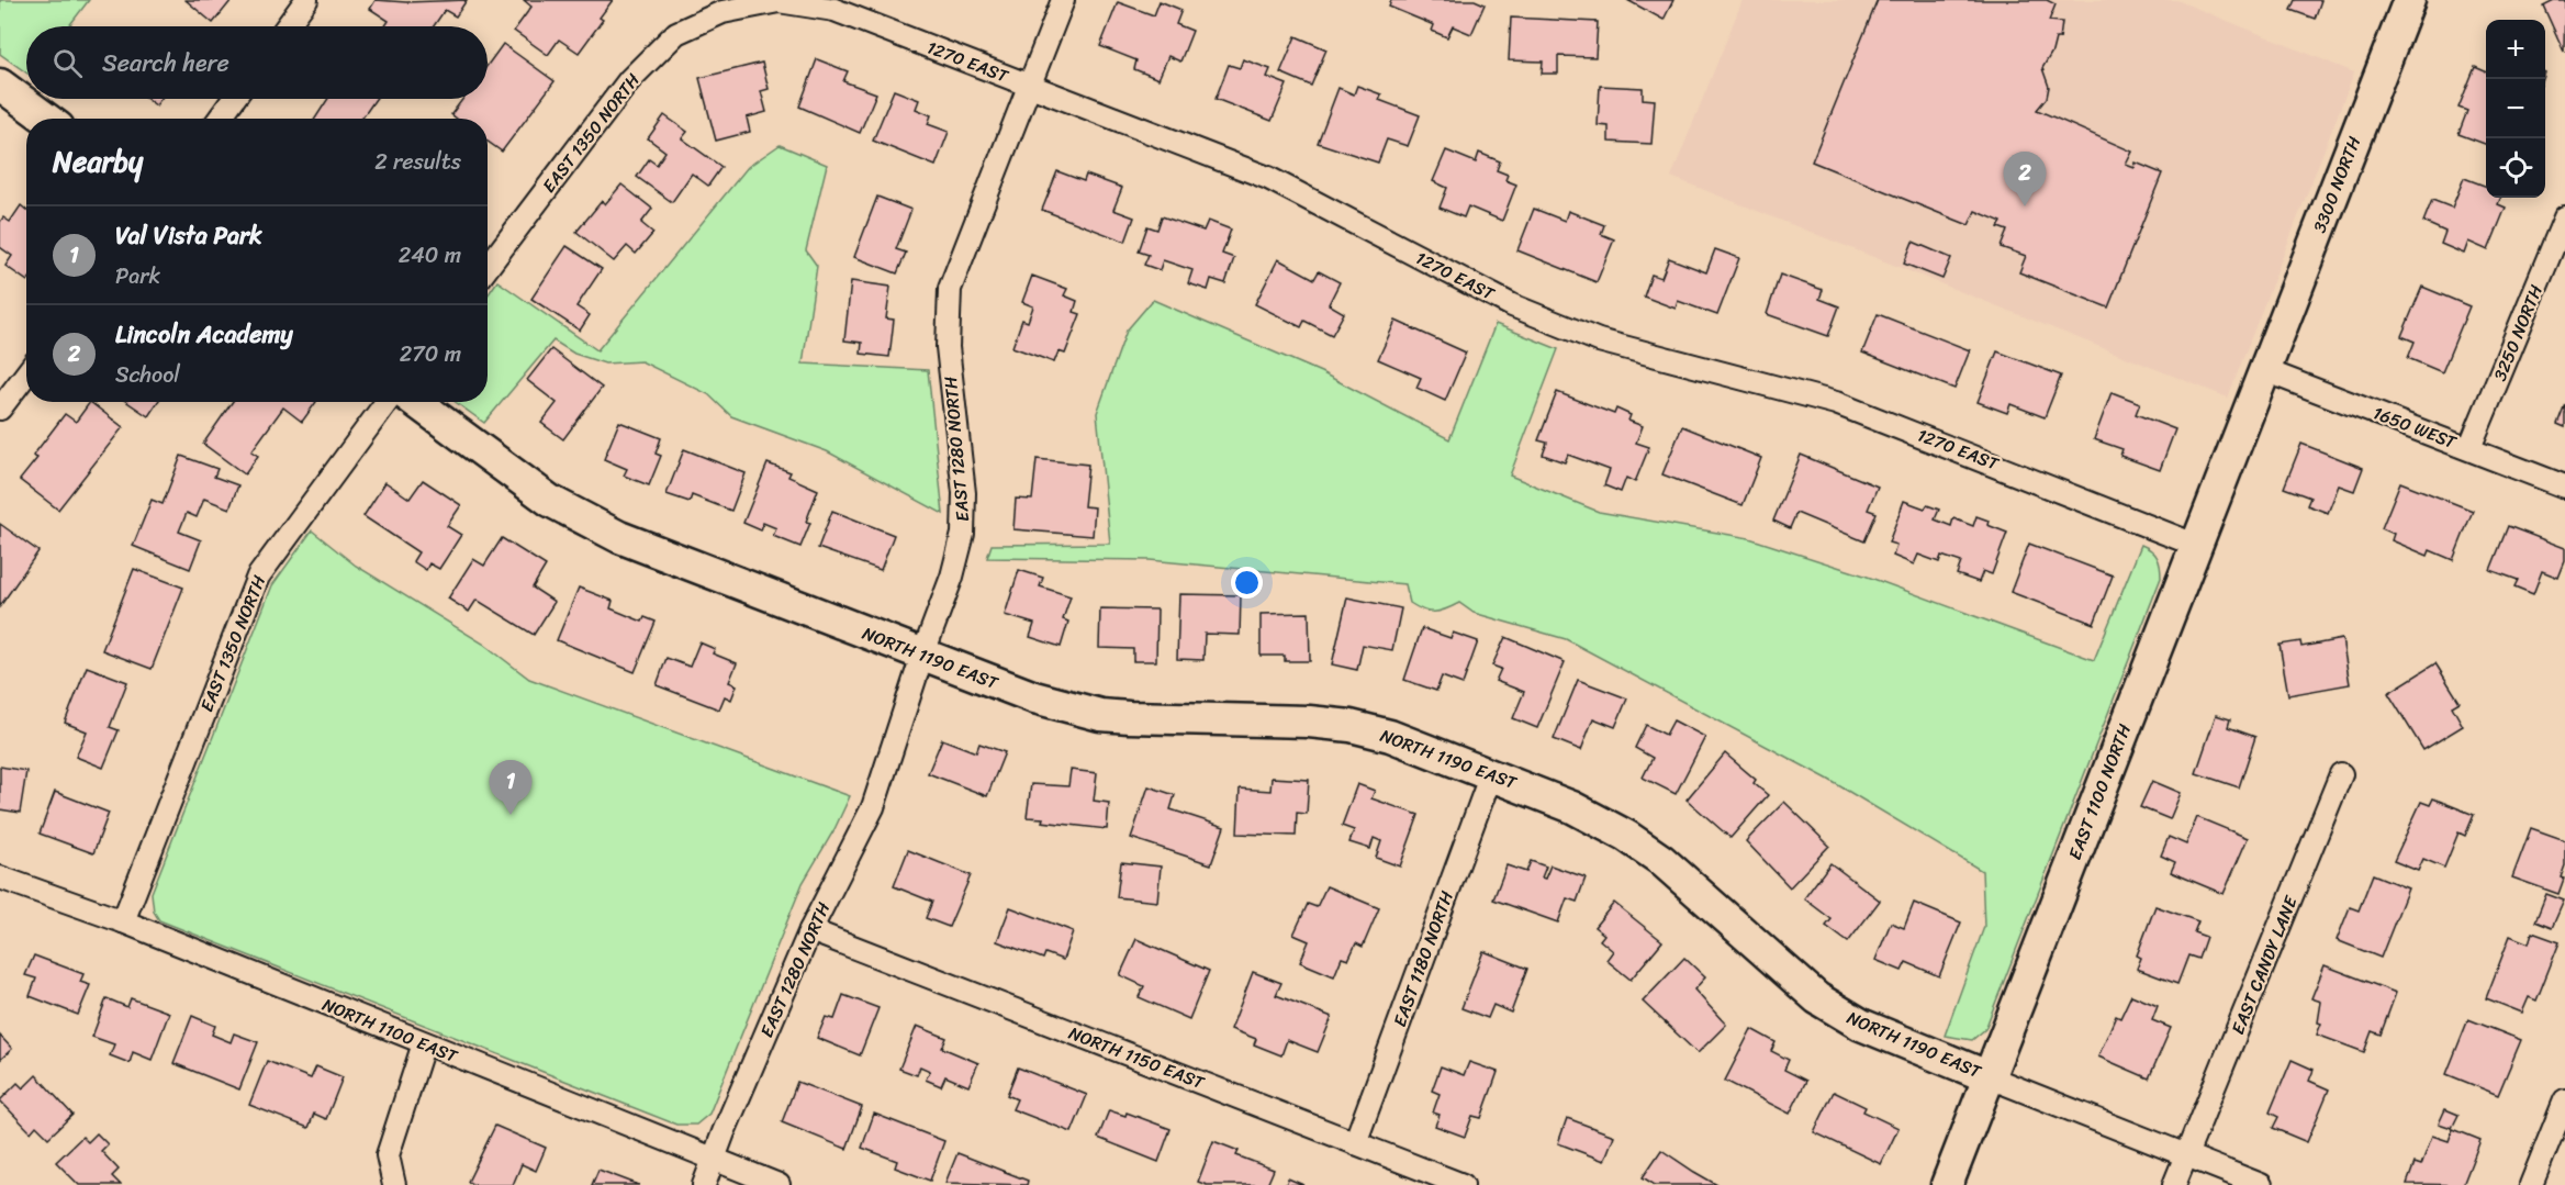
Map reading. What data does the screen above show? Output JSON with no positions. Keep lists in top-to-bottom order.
{
  "streets": {
    "street": [
      "1270 EAST",
      "EAST 1350 NORTH",
      "3300 NORTH",
      "3250 NORTH",
      "1650 WEST",
      "EAST 1280 NORTH",
      "NORTH 1190 EAST",
      "EAST 1100 NORTH",
      "EAST 1180 NORTH",
      "EAST CANDY LANE",
      "NORTH 1100 EAST",
      "NORTH 1150 EAST"
    ]
  },
  "crossings": [
    ["1270 EAST", "EAST 1350 NORTH"],
    ["1270 EAST", "EAST 1280 NORTH"],
    ["1270 EAST", "EAST 1100 NORTH"],
    ["EAST 1350 NORTH", "NORTH 1100 EAST"],
    ["3300 NORTH", "1650 WEST"],
    ["3300 NORTH", "EAST 1100 NORTH"],
    ["3250 NORTH", "1650 WEST"],
    ["EAST 1280 NORTH", "NORTH 1190 EAST"],
    ["EAST 1280 NORTH", "NORTH 1100 EAST"],
    ["EAST 1280 NORTH", "NORTH 1150 EAST"],
    ["NORTH 1190 EAST", "EAST 1100 NORTH"],
    ["NORTH 1190 EAST", "EAST 1180 NORTH"],
    ["NORTH 1190 EAST", "EAST CANDY LANE"],
    ["EAST 1180 NORTH", "NORTH 1150 EAST"]
  ],
  "page": {
    "map_buttons": ["+", "−"],
    "search": "Search here",
    "heading": ["Nearby", "2 results"],
    "pins": ["2", "1"],
    "list": [
      {
        "mark": "1",
        "name": "Val Vista Park",
        "note": "Park",
        "value": "240 m"
      },
      {
        "mark": "2",
        "name": "Lincoln Academy",
        "note": "School",
        "value": "270 m"
      }
    ]
  }
}
